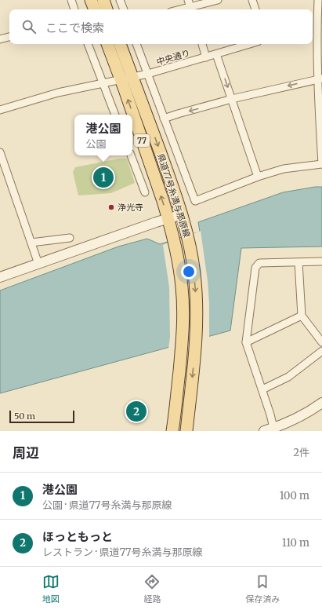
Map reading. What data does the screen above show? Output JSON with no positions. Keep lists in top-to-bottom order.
{
  "streets": {
    "main road": ["77", "県道77号糸満与那原線"],
    "street": ["中央通り"]
  },
  "crossings": [
    ["中央通り", "県道77号糸満与那原線"]
  ],
  "places": ["浄光寺"],
  "scale_bar": "50 m",
  "page": {
    "search": "ここで検索",
    "popup": ["港公園", "公園"],
    "pins": ["1", "2"],
    "scale": "50 m",
    "heading": ["周辺", "2件"],
    "list": [
      {
        "mark": "1",
        "name": "港公園",
        "note": "公園 · 県道77号糸満与那原線",
        "value": "100 m"
      },
      {
        "mark": "2",
        "name": "ほっともっと",
        "note": "レストラン · 県道77号糸満与那原線",
        "value": "110 m"
      }
    ],
    "nav": ["地図", "経路", "保存済み"]
  }
}
